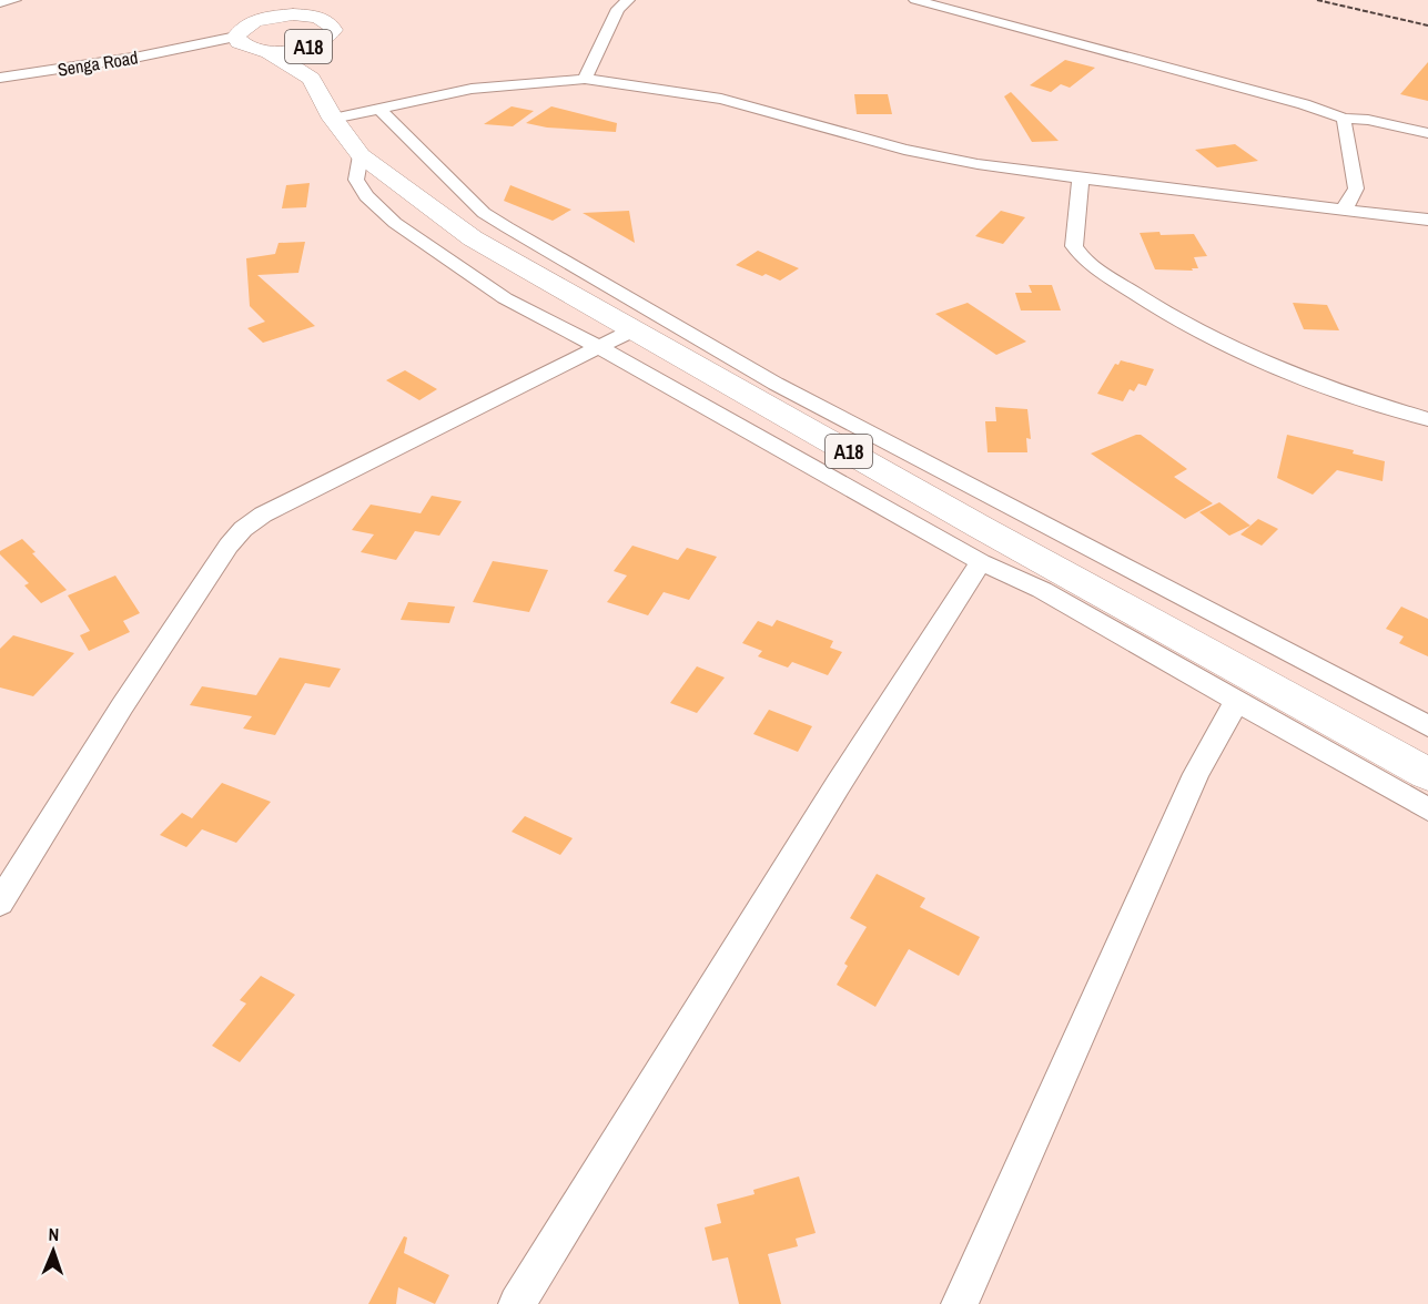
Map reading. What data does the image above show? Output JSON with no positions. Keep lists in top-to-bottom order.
{
  "streets": {
    "highway": ["A18"],
    "street": ["Senga Road"]
  },
  "crossings": [
    ["A18", "Senga Road"]
  ],
  "north": "top"
}
